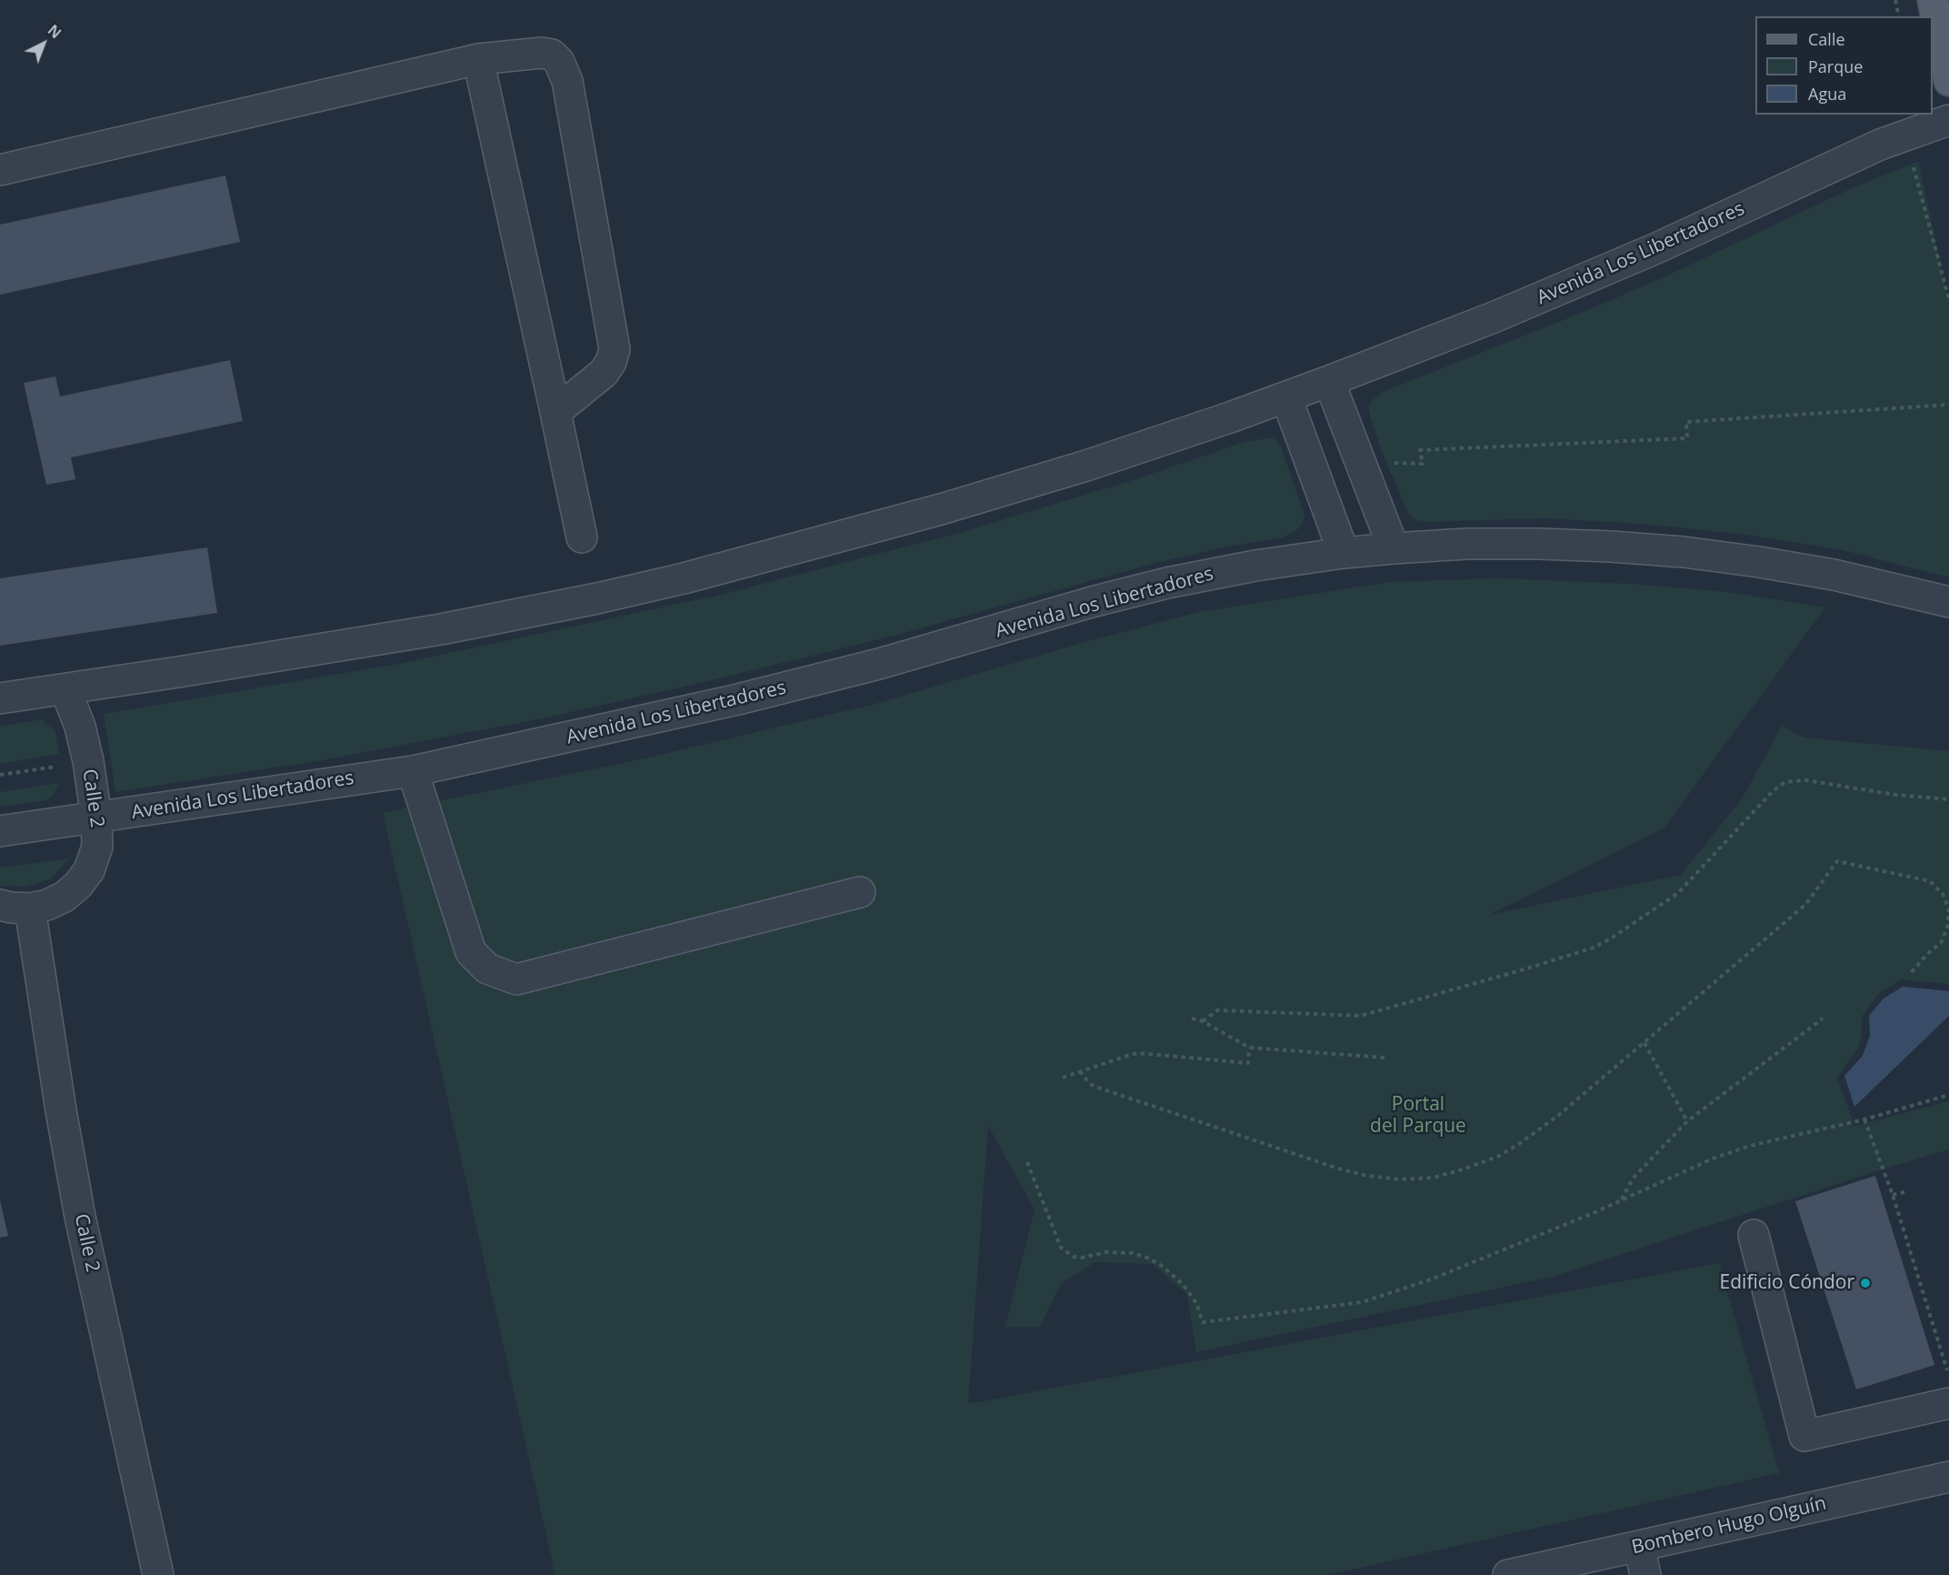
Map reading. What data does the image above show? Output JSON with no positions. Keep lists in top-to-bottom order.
{
  "streets": {
    "street": ["Avenida Los Libertadores", "Calle 2", "Bombero Hugo Olguín"]
  },
  "crossings": [
    ["Avenida Los Libertadores", "Calle 2"]
  ],
  "parks": ["Portal del Parque"],
  "places": ["Edificio Cóndor"],
  "legend": ["Calle", "Parque", "Agua"],
  "north": "top right"
}
